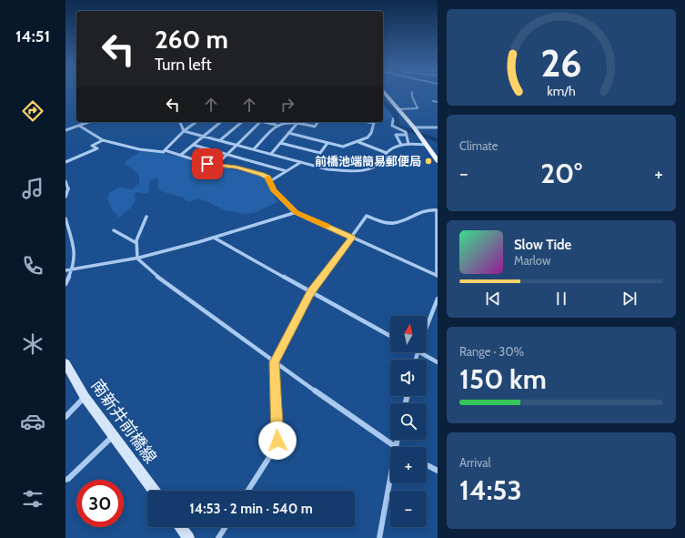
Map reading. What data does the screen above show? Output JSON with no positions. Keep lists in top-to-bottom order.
{
  "streets": {
    "main road": ["南新井前橋線"]
  },
  "places": ["前橋池端簡易郵便局"],
  "north": "top",
  "page": {
    "tabs": "14:51",
    "turn": ["260 m", "Turn left"],
    "tile": [
      "Climate",
      ["Range · 30%", "150 km"],
      ["Arrival", "14:53"]
    ],
    "heat": ["−", "20°", "+"],
    "song": ["Slow Tide", "Marlow"],
    "map_buttons": ["+", "−"],
    "limit": "30",
    "trip": "14:53 · 2 min · 540 m",
    "gauge": ["26", "km/h"]
  }
}
